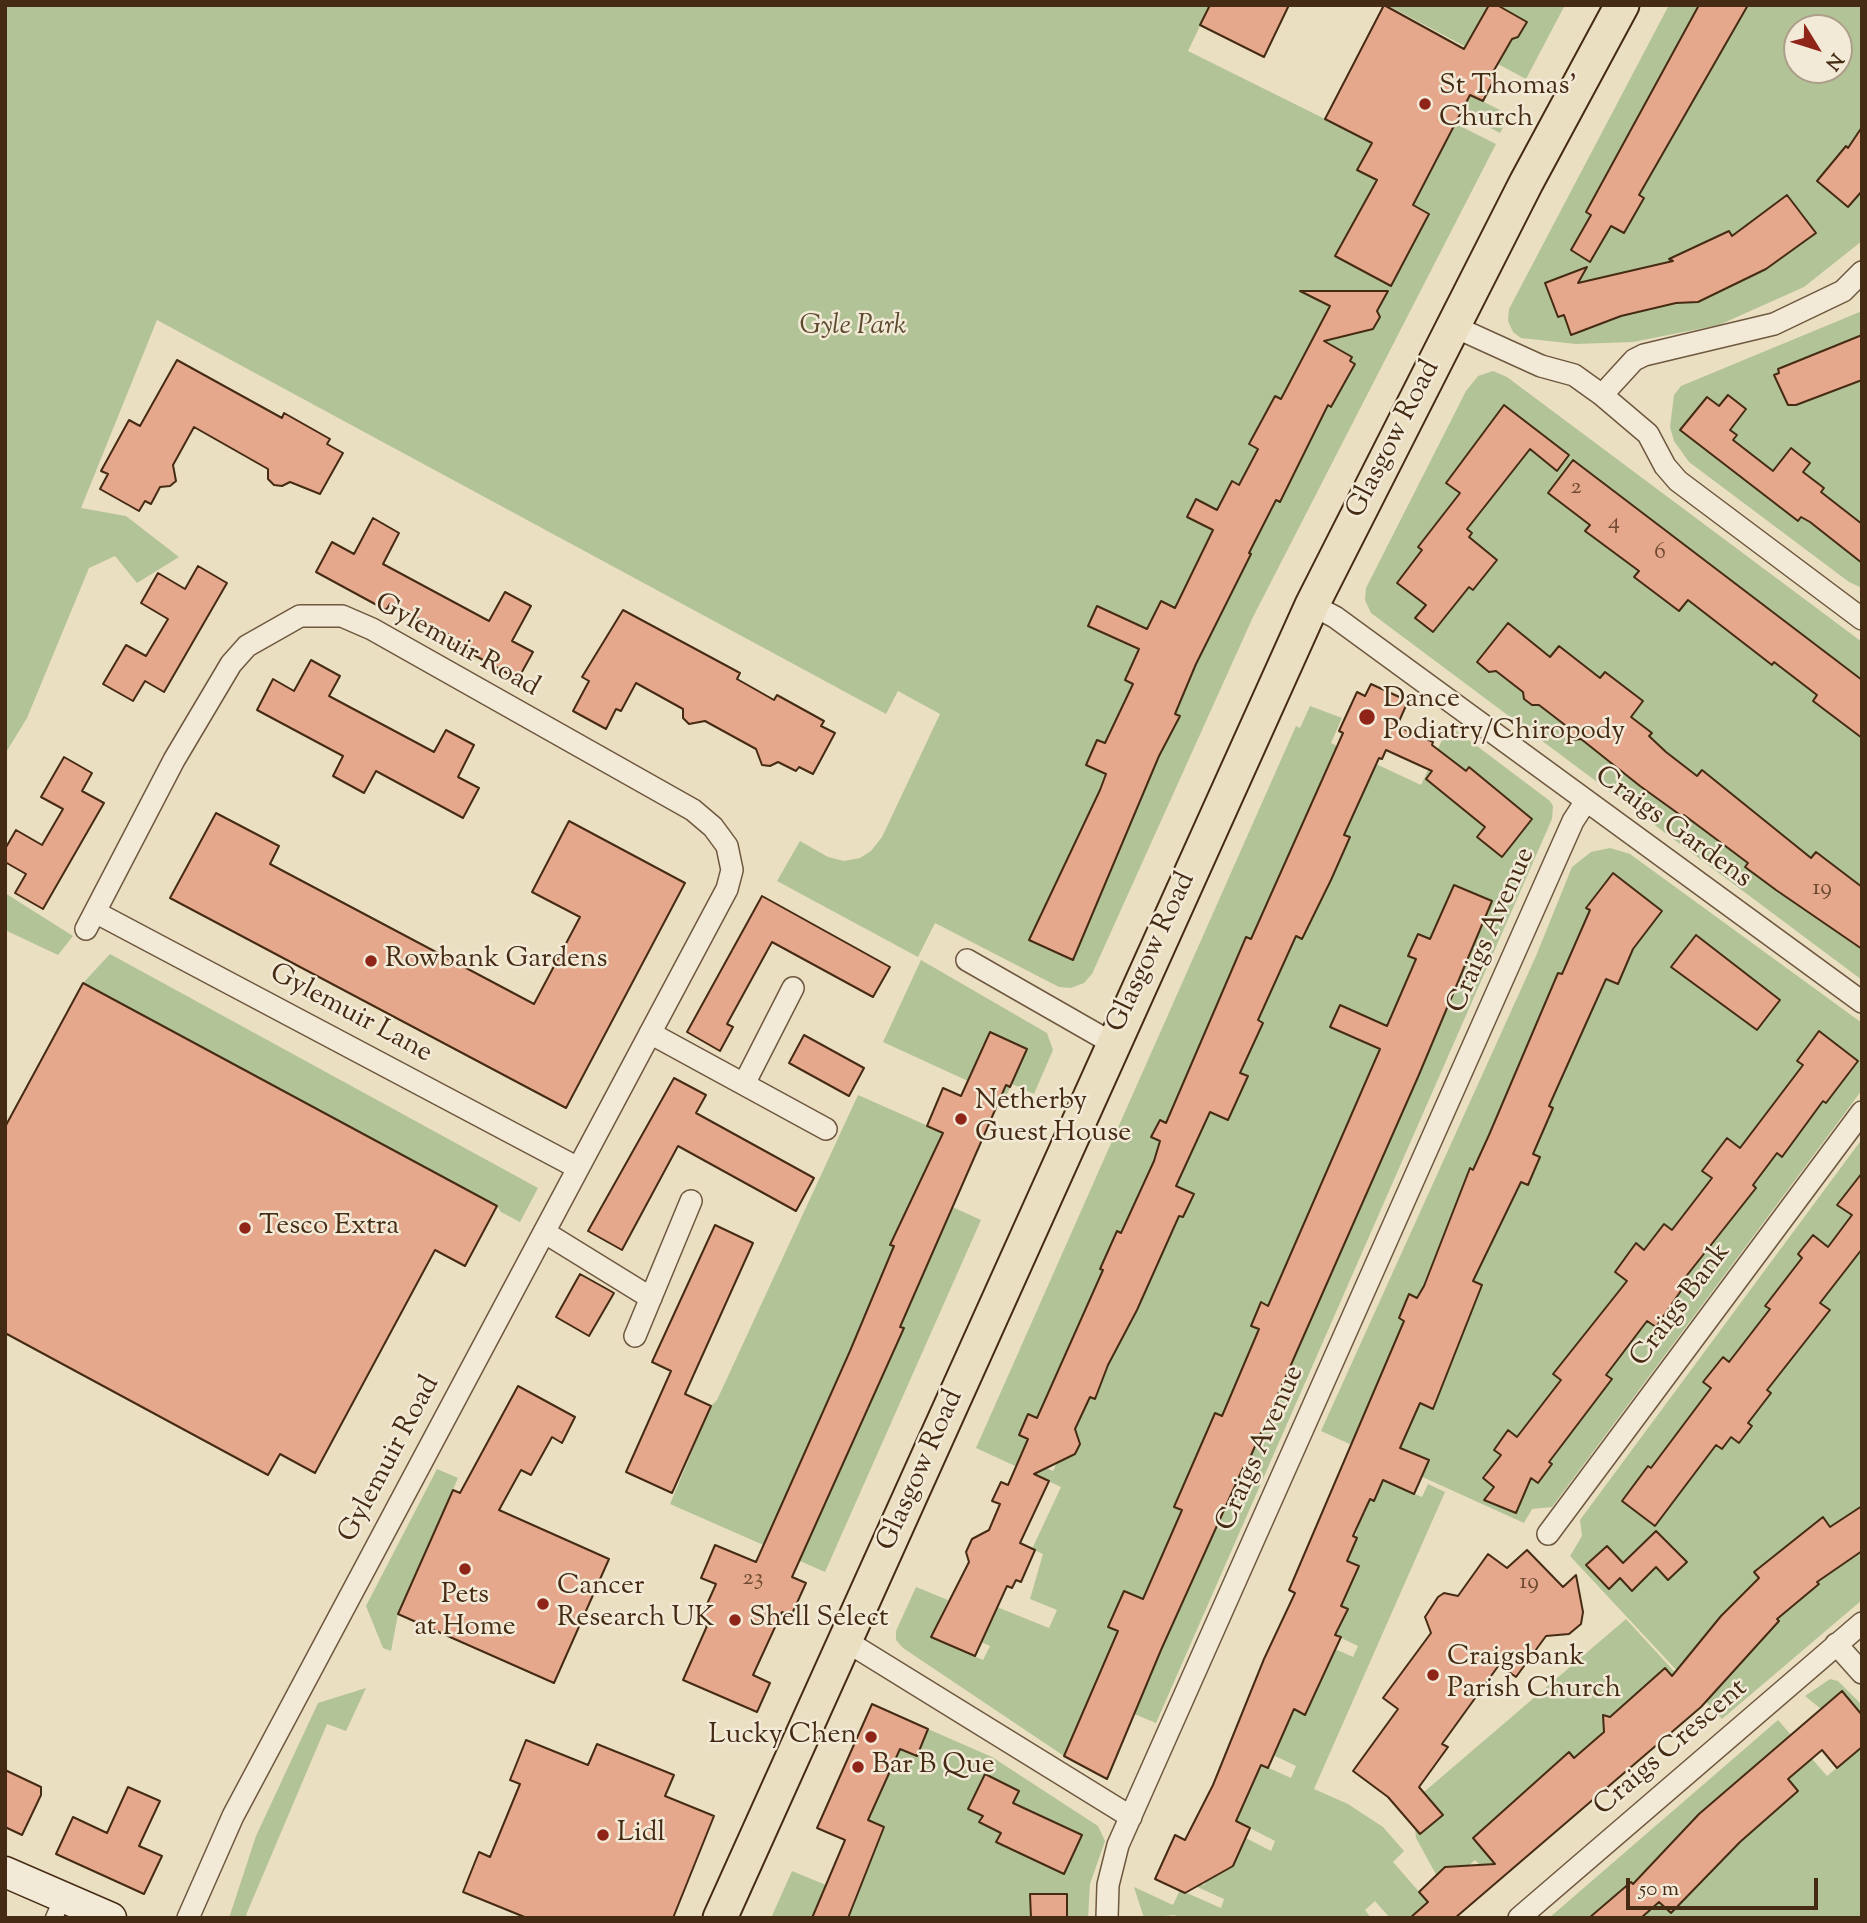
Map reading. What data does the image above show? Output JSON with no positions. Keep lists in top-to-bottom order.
{
  "streets": {
    "main road": ["Glasgow Road"],
    "street": [
      "Gylemuir Road",
      "Craigs Gardens",
      "Craigs Avenue",
      "Gylemuir Lane",
      "Craigs Bank",
      "Craigs Crescent"
    ]
  },
  "crossings": [
    ["Glasgow Road", "Craigs Gardens"],
    ["Gylemuir Road", "Gylemuir Lane"],
    ["Craigs Gardens", "Craigs Avenue"]
  ],
  "parks": ["Gyle Park"],
  "places": [
    "St Thomas' Church",
    "Dance Podiatry/Chiropody",
    "Rowbank Gardens",
    "Netherby Guest House",
    "Tesco Extra",
    "Pets at Home",
    "Cancer Research UK",
    "Shell Select",
    "Craigsbank Parish Church",
    "Lucky Chen",
    "Bar B Que",
    "Lidl"
  ],
  "house_numbers": [
    "2",
    "4",
    "6",
    "19",
    "23",
    "19"
  ],
  "scale_bar": "50 m",
  "north": "bottom right"
}
